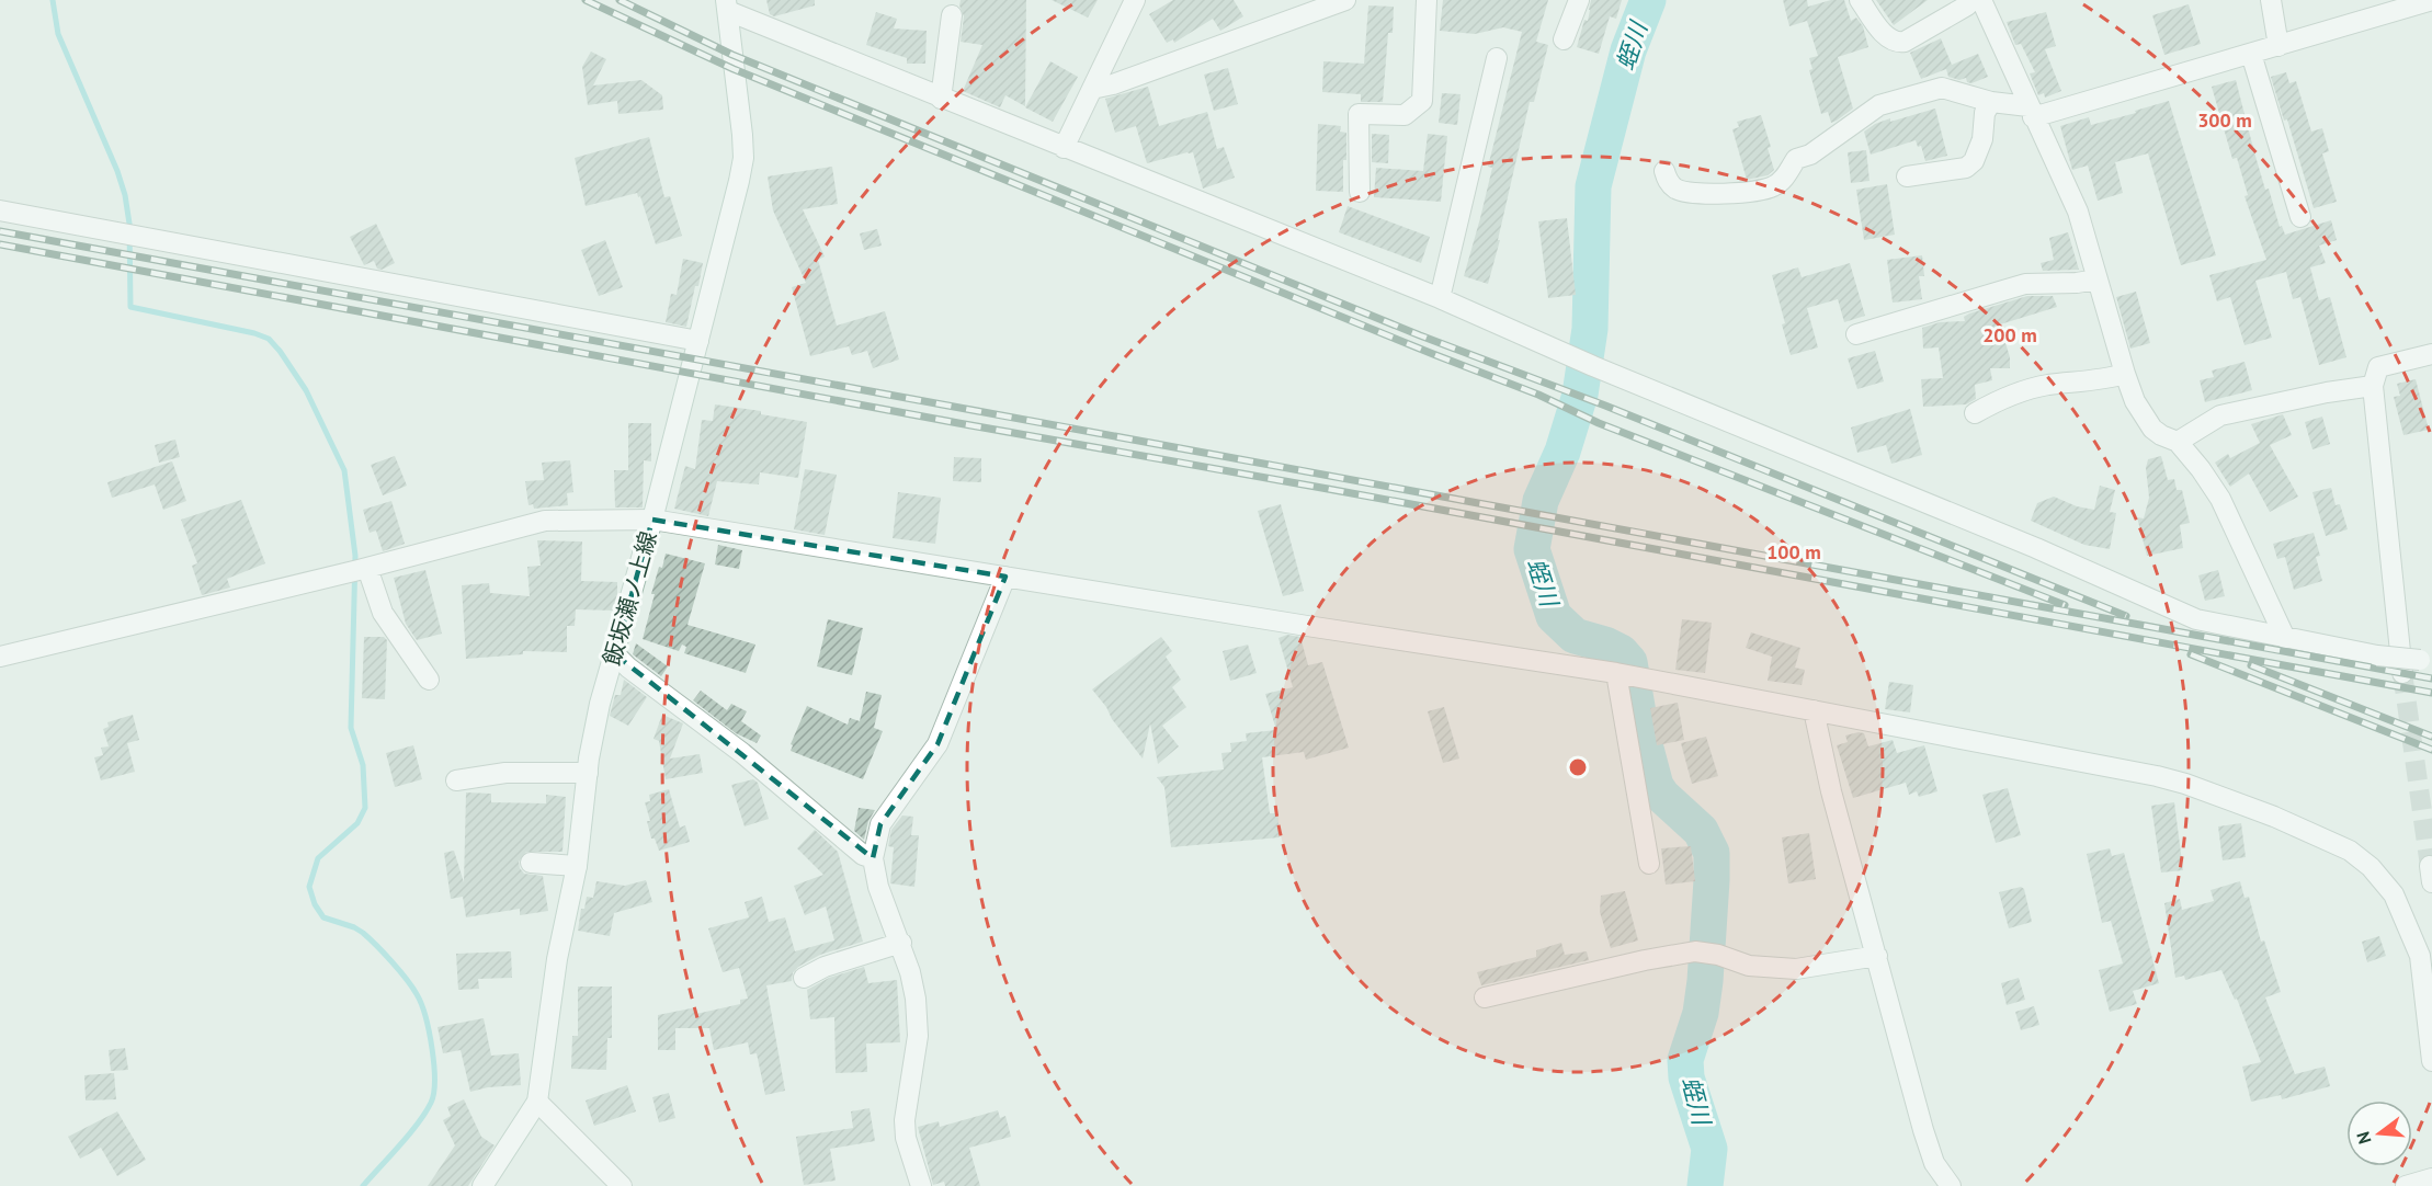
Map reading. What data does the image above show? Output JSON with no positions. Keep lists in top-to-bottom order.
{
  "streets": {
    "street": ["飯坂瀬ノ上線"]
  },
  "water": ["蛭川"],
  "north": "left",
  "rings": ["300 m", "200 m", "100 m"]
}
